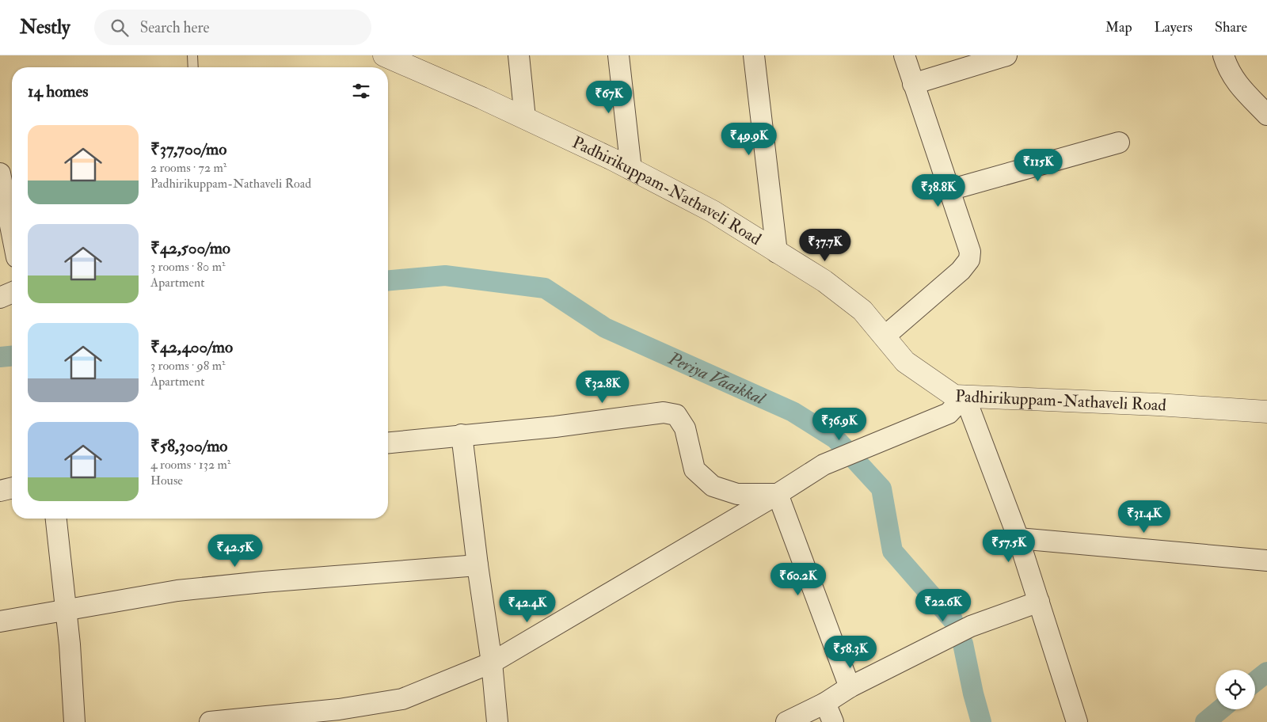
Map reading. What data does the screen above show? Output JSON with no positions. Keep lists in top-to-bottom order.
{
  "streets": {
    "street": ["Padhirikuppam-Nathaveli Road"]
  },
  "water": ["Periya Vaaikkal"],
  "page": {
    "header": "Nestly",
    "search": "Search here",
    "nav": ["Map", "Layers", "Share"],
    "heading": "14 homes",
    "price": [
      "₹67K",
      "₹49.9K",
      "₹115K",
      "₹38.8K",
      "₹37.7K",
      "₹32.8K",
      "₹36.9K",
      "₹31.4K",
      "₹57.5K",
      "₹42.5K",
      "₹60.2K",
      "₹22.6K",
      "₹42.4K",
      "₹58.3K"
    ],
    "list": [
      {
        "name": "₹37,700/mo",
        "note": "2 rooms · 72 m² · Padhirikuppam-Nathaveli Road"
      },
      {
        "name": "₹42,500/mo",
        "note": "3 rooms · 80 m² · Apartment"
      },
      {
        "name": "₹42,400/mo",
        "note": "3 rooms · 98 m² · Apartment"
      },
      {
        "name": "₹58,300/mo",
        "note": "4 rooms · 132 m² · House"
      }
    ]
  }
}
